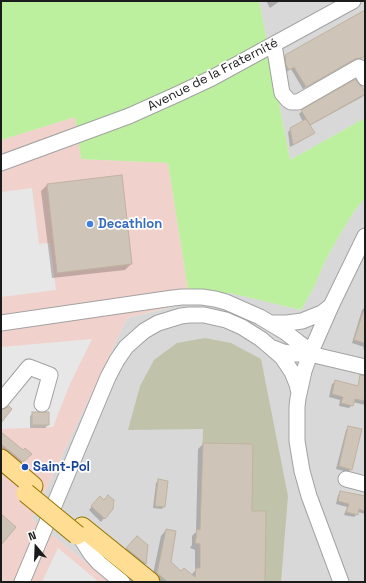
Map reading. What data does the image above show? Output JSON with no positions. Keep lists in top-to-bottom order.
{
  "streets": {
    "street": ["Avenue de la Fraternité"]
  },
  "places": ["Decathlon", "Saint-Pol"],
  "north": "top"
}
